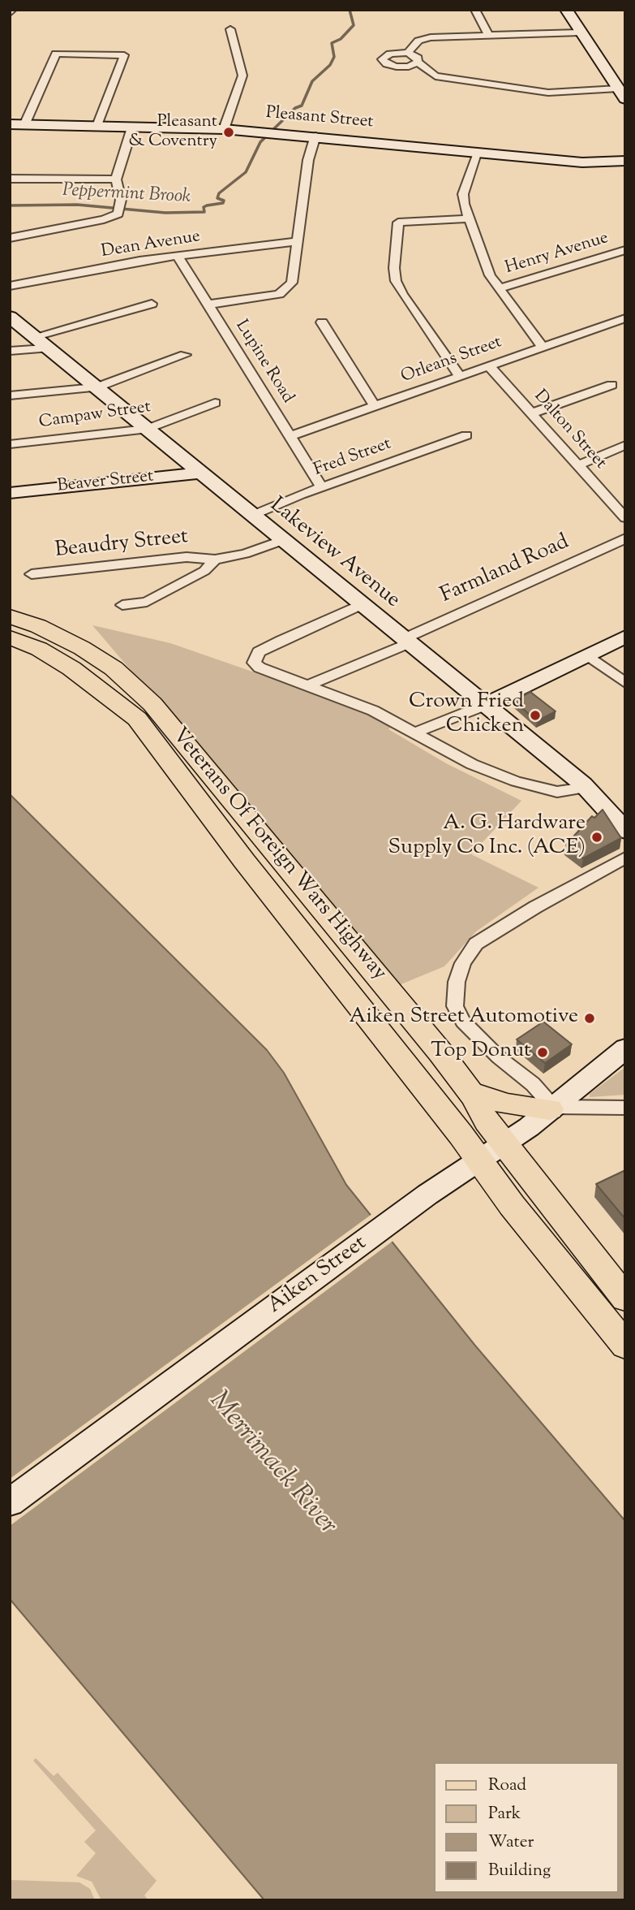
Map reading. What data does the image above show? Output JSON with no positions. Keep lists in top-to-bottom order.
{
  "streets": {
    "main road": [
      "Pleasant Street",
      "Beaver Street",
      "Lakeview Avenue",
      "Veterans Of Foreign Wars Highway",
      "Aiken Street"
    ],
    "street": [
      "Dean Avenue",
      "Henry Avenue",
      "Orleans Street",
      "Lupine Road",
      "Campaw Street",
      "Dalton Street",
      "Fred Street",
      "Beaudry Street",
      "Farmland Road"
    ]
  },
  "crossings": [
    ["Dean Avenue", "Lupine Road"],
    ["Orleans Street", "Lupine Road"],
    ["Orleans Street", "Dalton Street"],
    ["Lupine Road", "Fred Street"],
    ["Campaw Street", "Lakeview Avenue"],
    ["Fred Street", "Lakeview Avenue"],
    ["Beaver Street", "Lakeview Avenue"],
    ["Lakeview Avenue", "Farmland Road"],
    ["Veterans Of Foreign Wars Highway", "Aiken Street"]
  ],
  "water": ["Peppermint Brook", "Merrimack River"],
  "places": [
    "Pleasant & Coventry",
    "Crown Fried Chicken",
    "A. G. Hardware Supply Co Inc. (ACE)",
    "Aiken Street Automotive",
    "Top Donut"
  ],
  "legend": [
    "Road",
    "Park",
    "Water",
    "Building"
  ]
}
